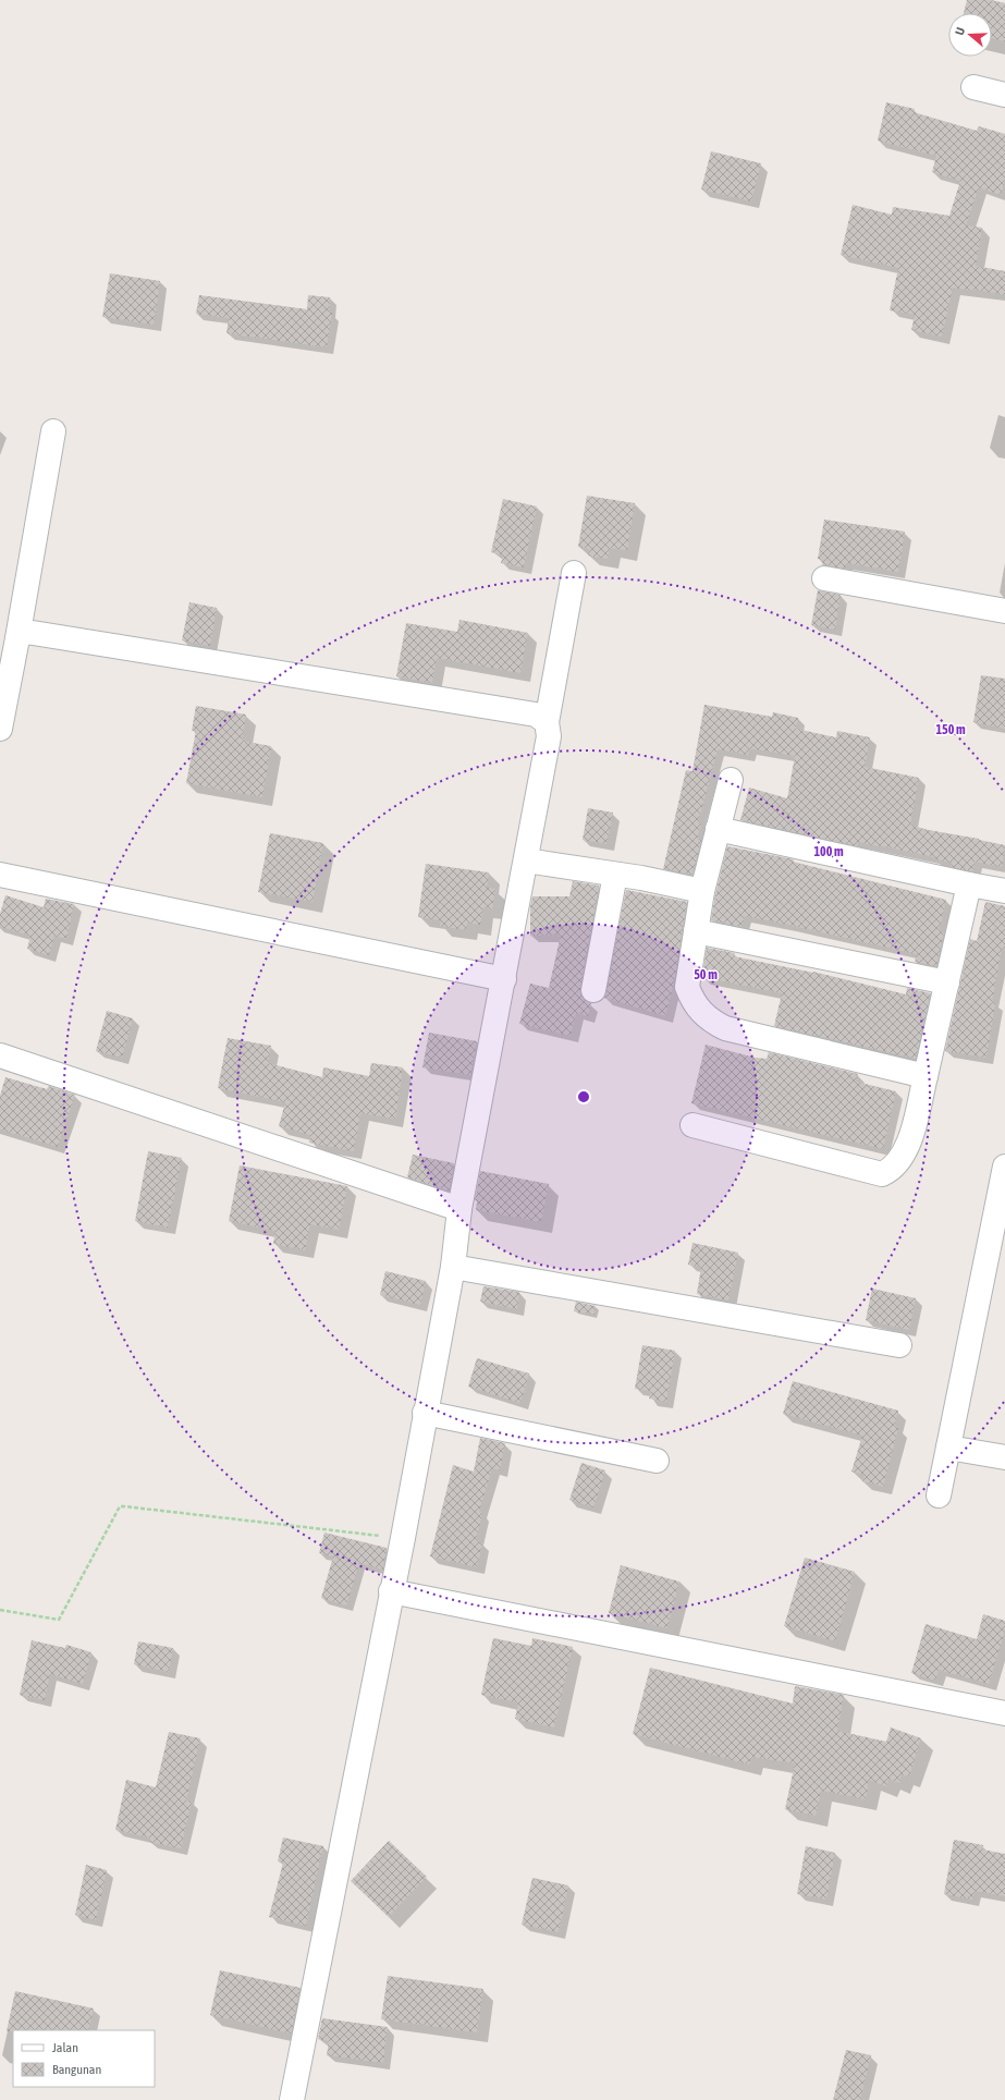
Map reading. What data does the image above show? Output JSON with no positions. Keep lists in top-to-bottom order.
{
  "legend": ["Jalan", "Bangunan"],
  "north": "left",
  "rings": ["150 m", "100 m", "50 m"]
}
